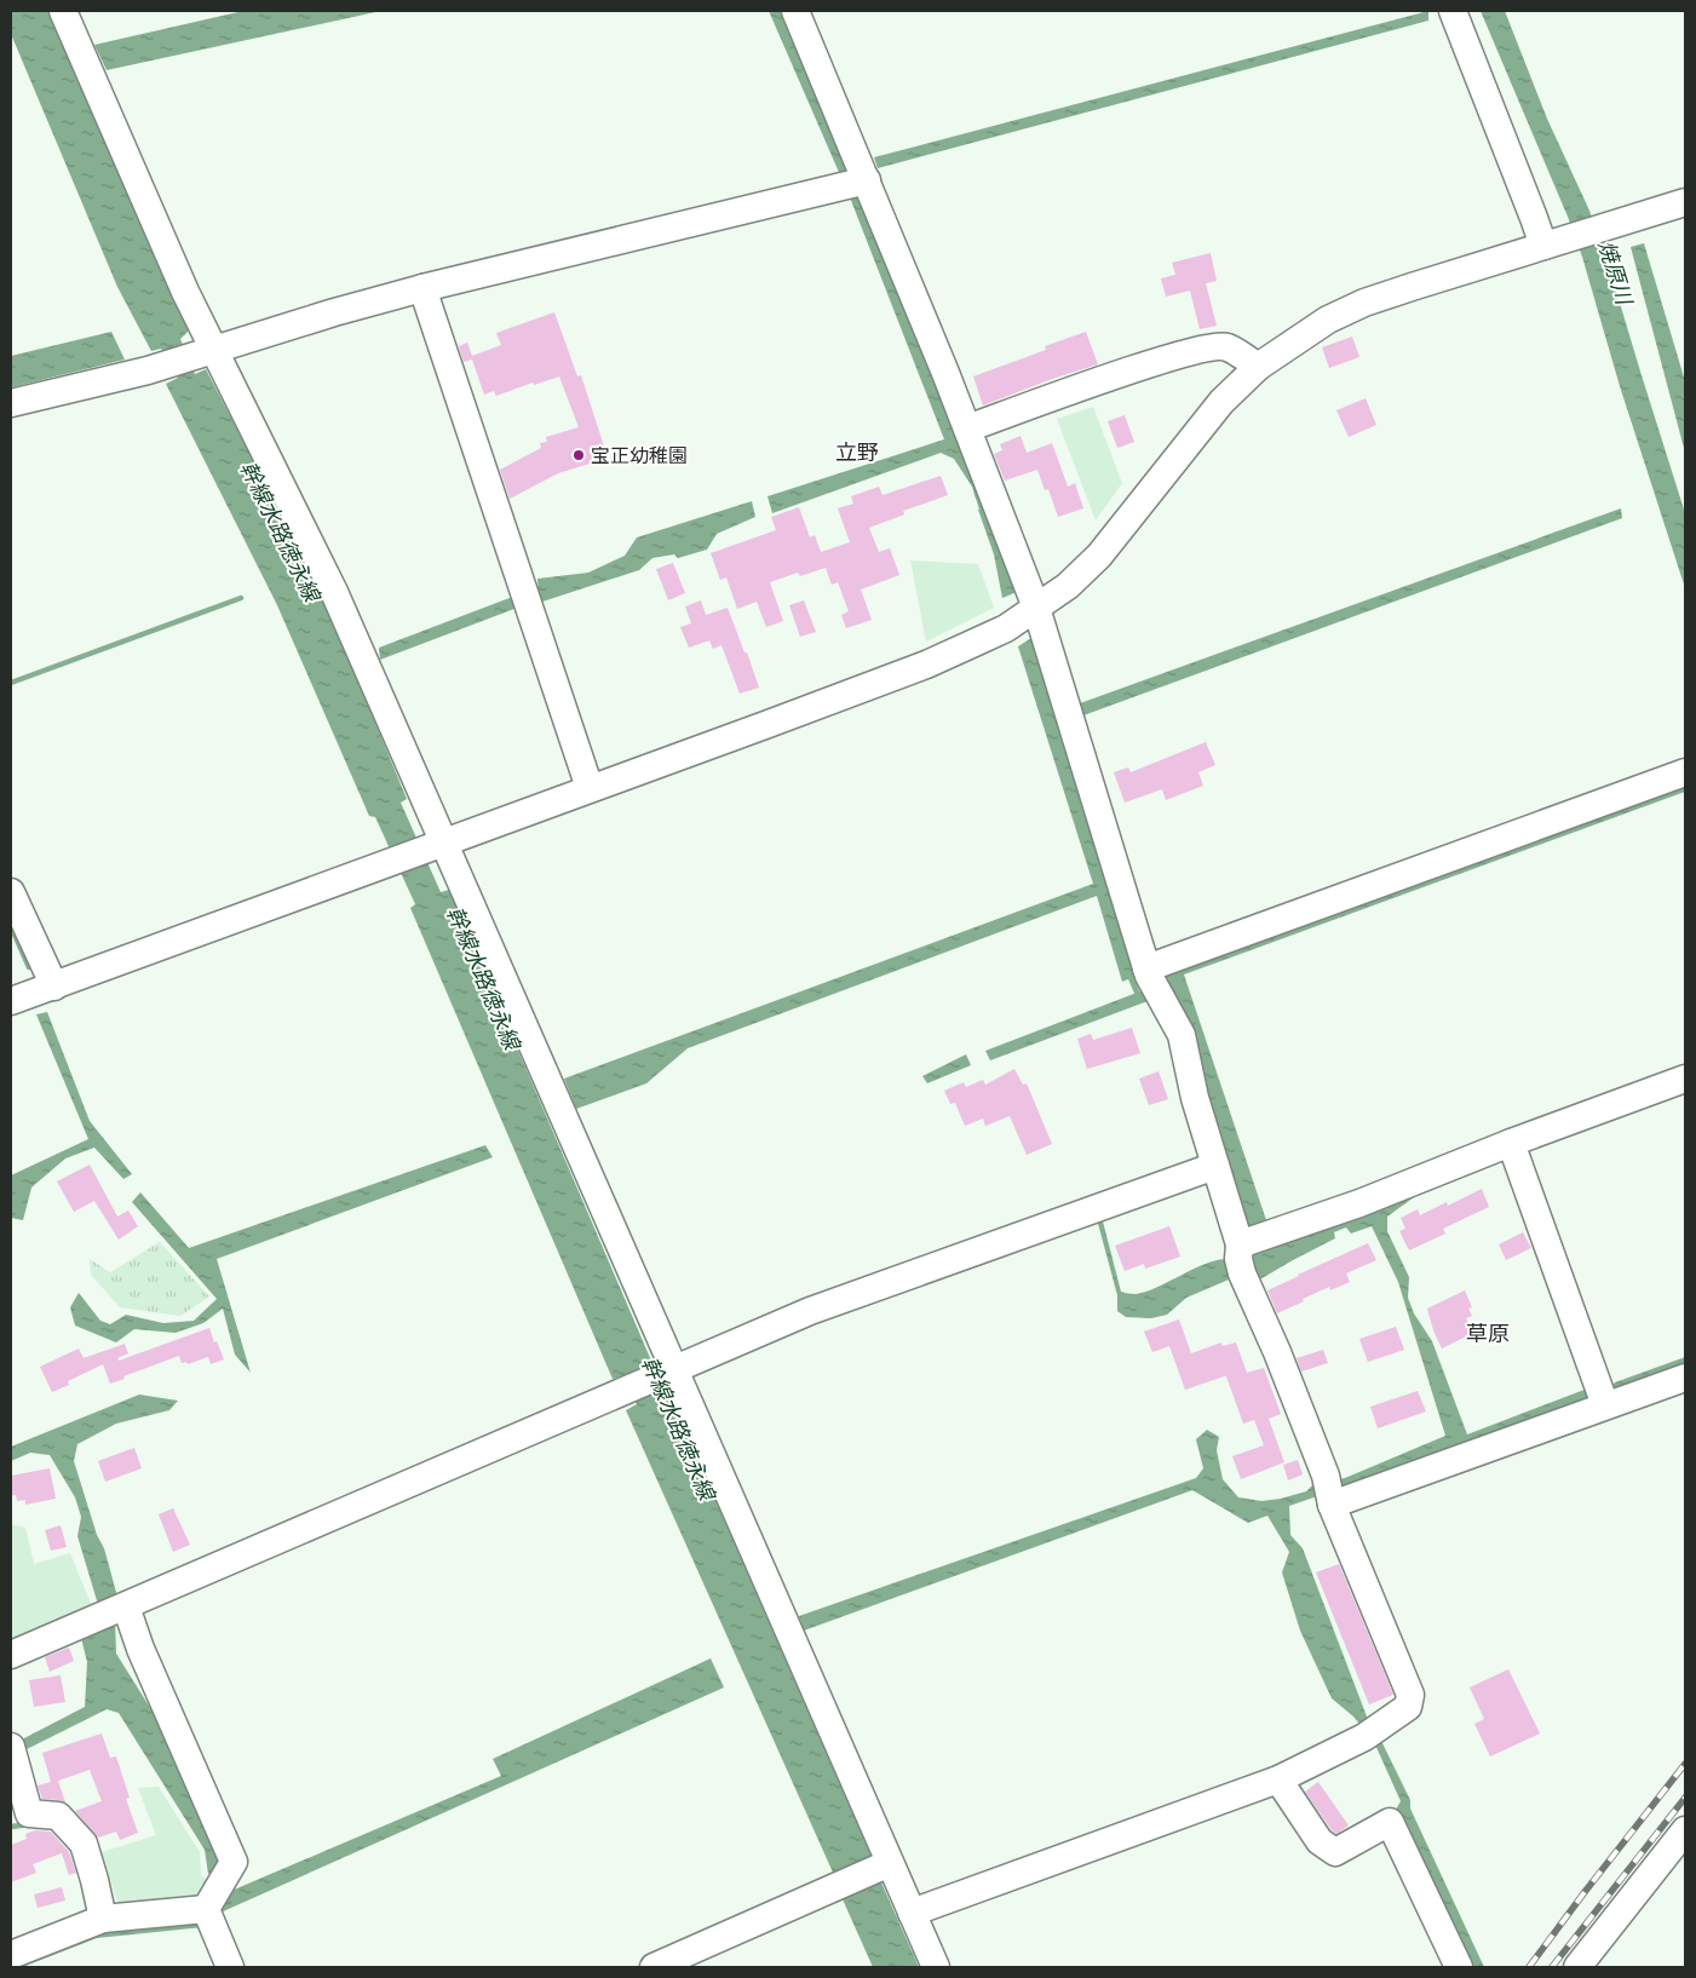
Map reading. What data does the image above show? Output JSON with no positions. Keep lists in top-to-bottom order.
{
  "districts": ["立野", "草原"],
  "water": ["焼原川", "幹線水路徳永線"],
  "places": ["宝正幼稚園"]
}
